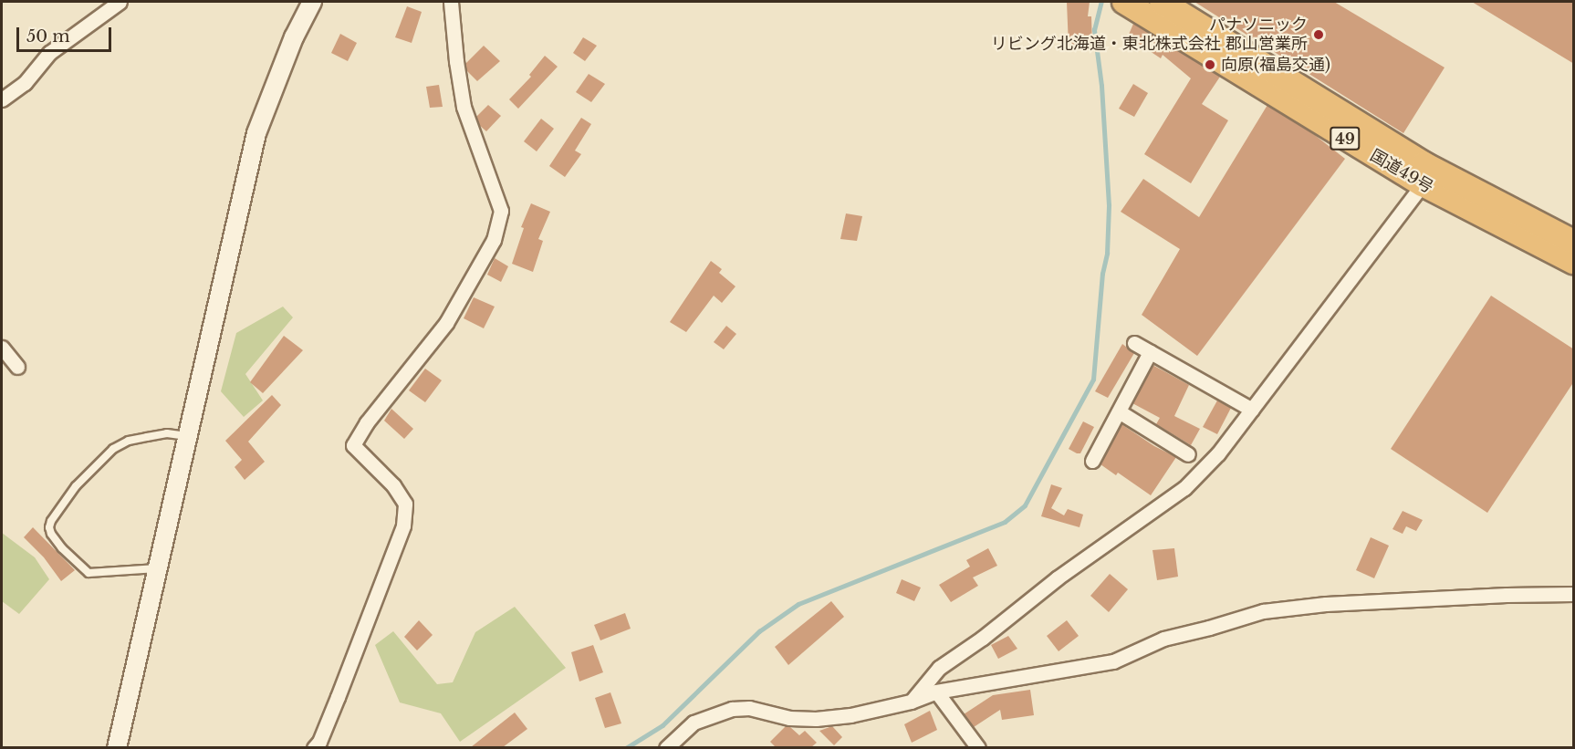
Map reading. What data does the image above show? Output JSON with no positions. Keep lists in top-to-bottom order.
{
  "streets": {
    "highway": ["49", "国道49号"]
  },
  "places": ["パナソニック リビング北海道・東北株式会社 郡山営業所", "向原(福島交通)"],
  "scale_bar": "50 m"
}
